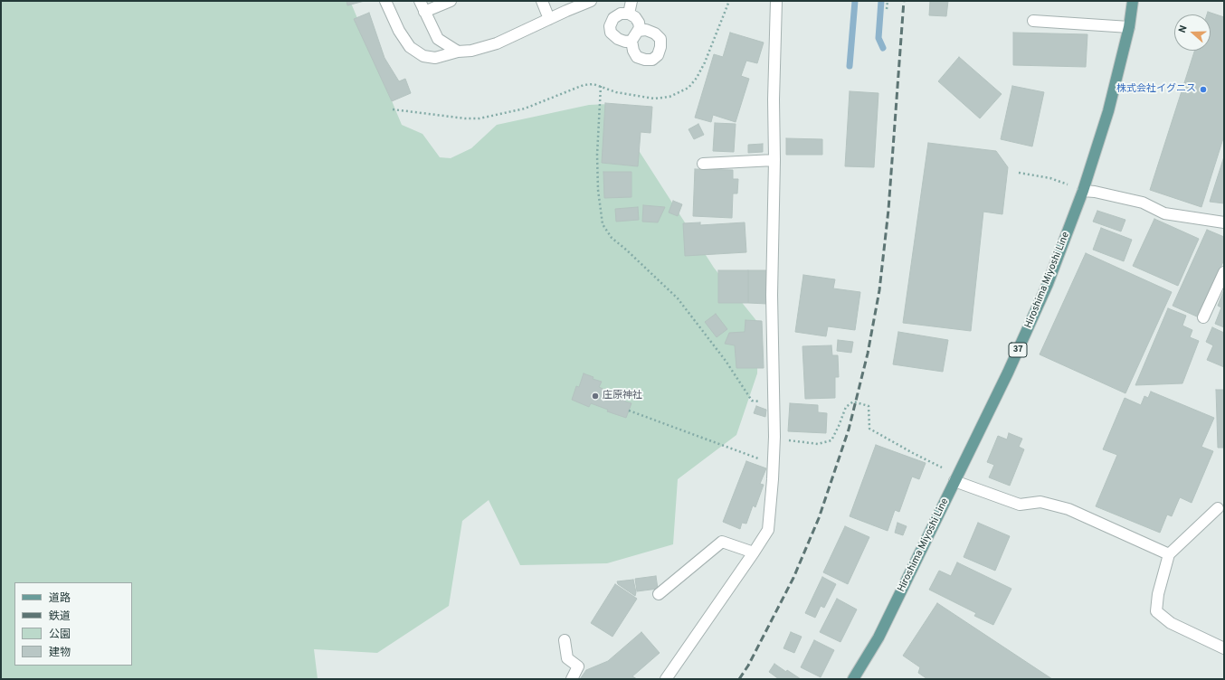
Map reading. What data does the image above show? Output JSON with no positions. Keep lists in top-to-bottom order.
{
  "streets": {
    "main road": ["Hiroshima Miyoshi Line", "37"]
  },
  "places": ["株式会社イグニス", "庄原神社"],
  "legend": [
    "道路",
    "鉄道",
    "公園",
    "建物"
  ],
  "north": "left"
}
